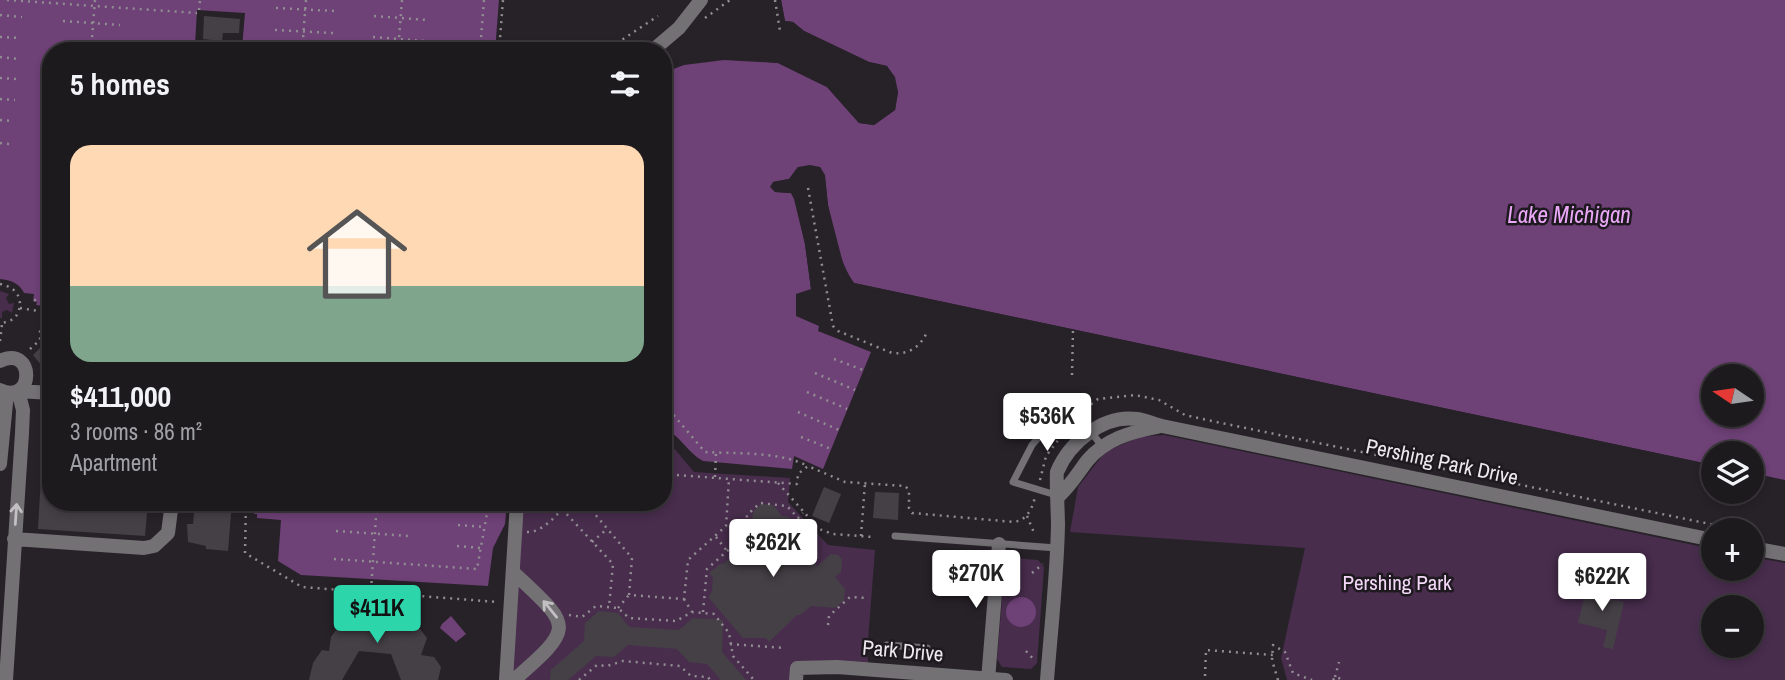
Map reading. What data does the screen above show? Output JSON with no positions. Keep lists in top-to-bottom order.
{
  "streets": {
    "street": ["Pershing Park Drive", "Park Drive"]
  },
  "water": ["Lake Michigan"],
  "parks": ["Pershing Park"],
  "north": "left",
  "page": {
    "heading": "5 homes",
    "list": [
      {
        "name": "$411,000",
        "note": "3 rooms · 86 m² · Apartment"
      }
    ],
    "map_buttons": ["+", "−"],
    "price": [
      "$536K",
      "$262K",
      "$270K",
      "$622K",
      "$411K"
    ]
  }
}
